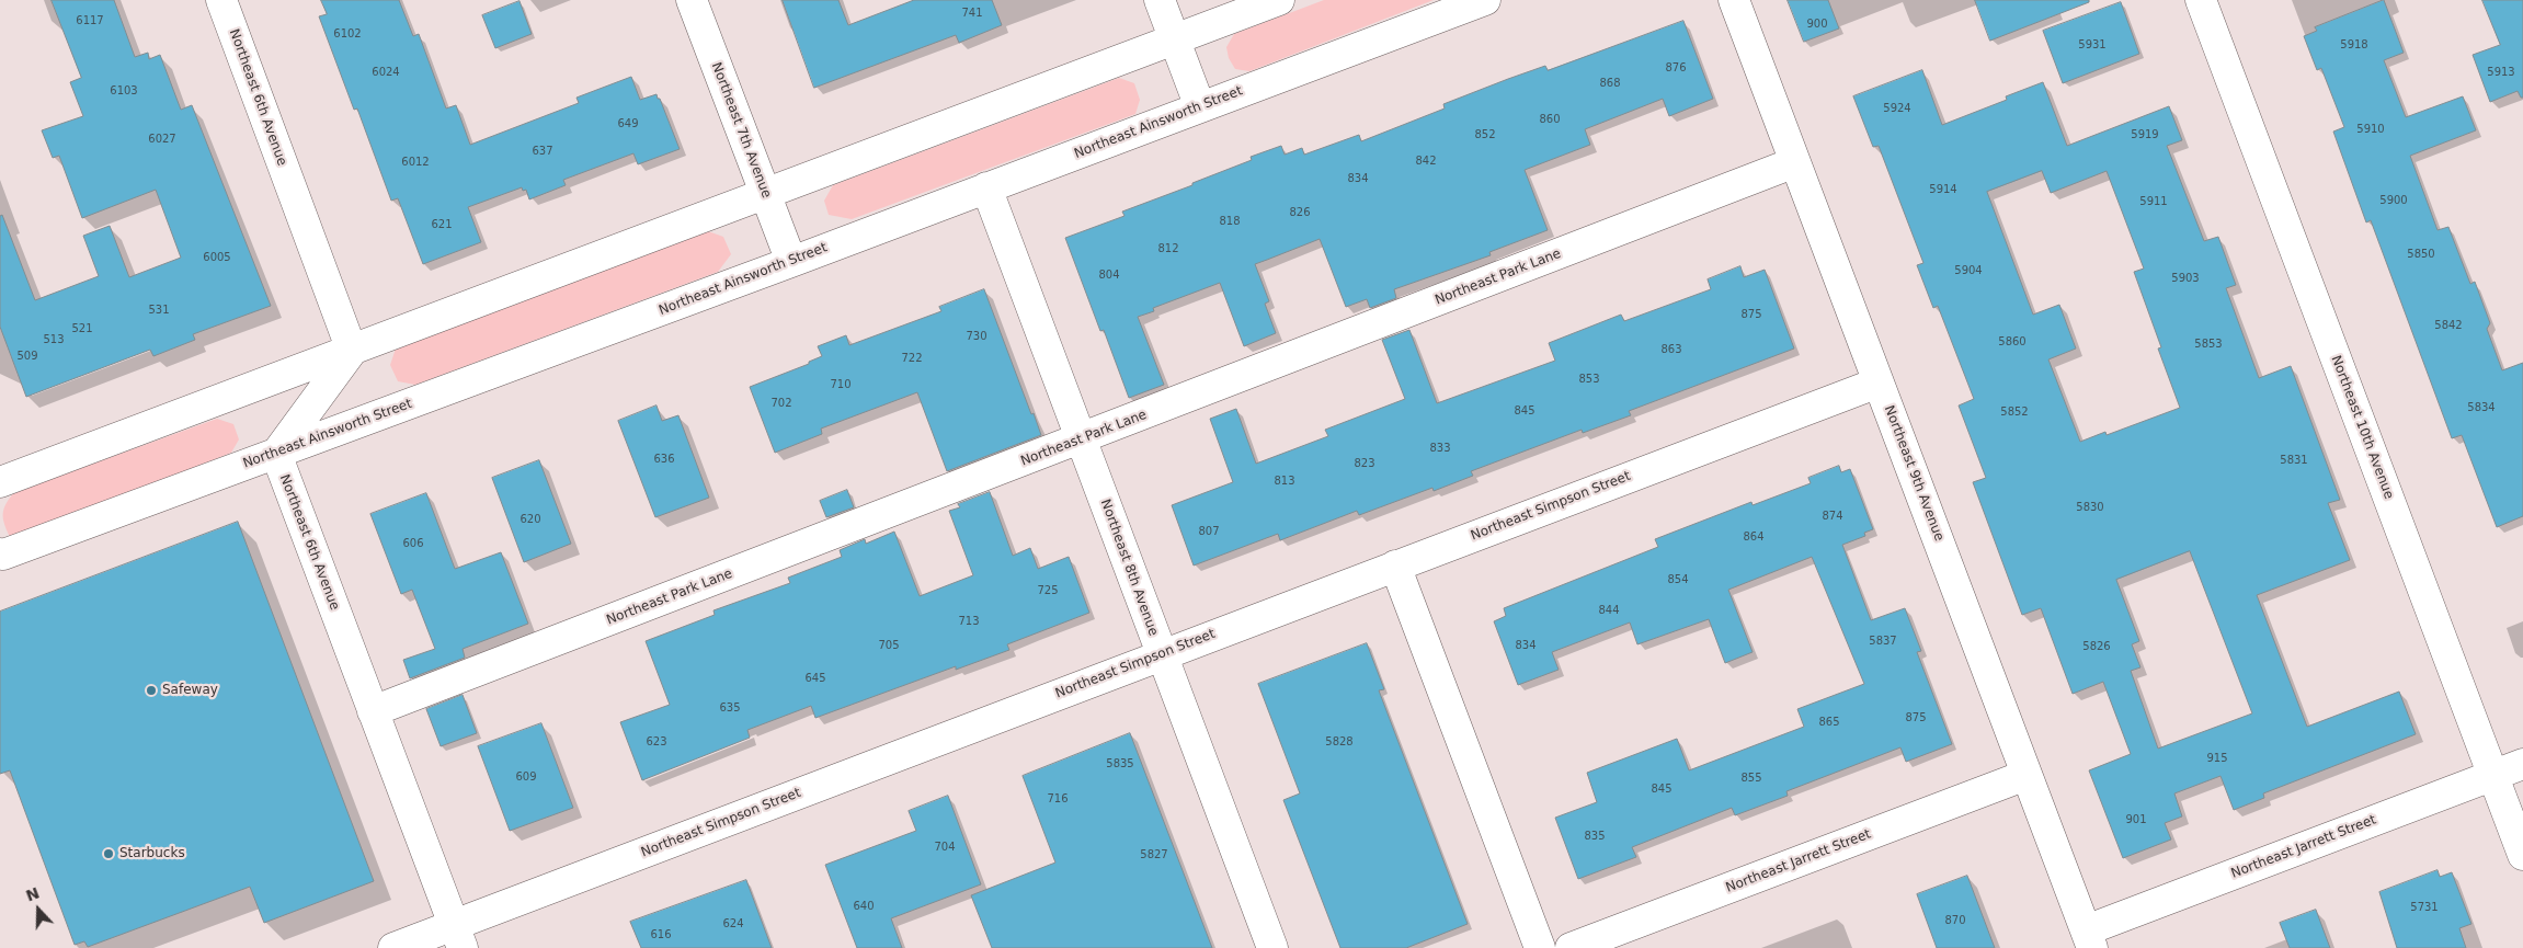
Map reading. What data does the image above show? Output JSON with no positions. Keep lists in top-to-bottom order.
{
  "streets": {
    "street": [
      "Northeast 6th Avenue",
      "Northeast Ainsworth Street",
      "Northeast 7th Avenue",
      "Northeast Park Lane",
      "Northeast 10th Avenue",
      "Northeast 9th Avenue",
      "Northeast Simpson Street",
      "Northeast 8th Avenue",
      "Northeast Jarrett Street"
    ]
  },
  "crossings": [
    ["Northeast 6th Avenue", "Northeast Ainsworth Street"],
    ["Northeast 6th Avenue", "Northeast Park Lane"],
    ["Northeast 6th Avenue", "Northeast Simpson Street"],
    ["Northeast Ainsworth Street", "Northeast 7th Avenue"],
    ["Northeast Ainsworth Street", "Northeast 8th Avenue"],
    ["Northeast Park Lane", "Northeast 9th Avenue"],
    ["Northeast Park Lane", "Northeast 8th Avenue"],
    ["Northeast 10th Avenue", "Northeast Jarrett Street"],
    ["Northeast 9th Avenue", "Northeast Simpson Street"],
    ["Northeast 9th Avenue", "Northeast Jarrett Street"],
    ["Northeast Simpson Street", "Northeast 8th Avenue"]
  ],
  "places": ["Safeway", "Starbucks"],
  "house_numbers": [
    "741",
    "6117",
    "900",
    "6102",
    "5931",
    "5918",
    "876",
    "6024",
    "5913",
    "868",
    "6103",
    "5924",
    "860",
    "649",
    "5910",
    "852",
    "5919",
    "6027",
    "637",
    "842",
    "6012",
    "834",
    "5914",
    "5900",
    "5911",
    "826",
    "818",
    "621",
    "812",
    "5850",
    "6005",
    "5904",
    "804",
    "5903",
    "531",
    "875",
    "5842",
    "521",
    "730",
    "513",
    "5860",
    "5853",
    "863",
    "509",
    "722",
    "853",
    "710",
    "702",
    "5834",
    "845",
    "5852",
    "833",
    "636",
    "5831",
    "823",
    "813",
    "5830",
    "874",
    "620",
    "807",
    "864",
    "606",
    "854",
    "725",
    "844",
    "713",
    "5837",
    "705",
    "834",
    "5826",
    "645",
    "635",
    "875",
    "865",
    "623",
    "5828",
    "915",
    "5835",
    "609",
    "855",
    "845",
    "716",
    "901",
    "835",
    "704",
    "5827",
    "640",
    "5731",
    "870",
    "624",
    "616"
  ],
  "north": "top"
}
